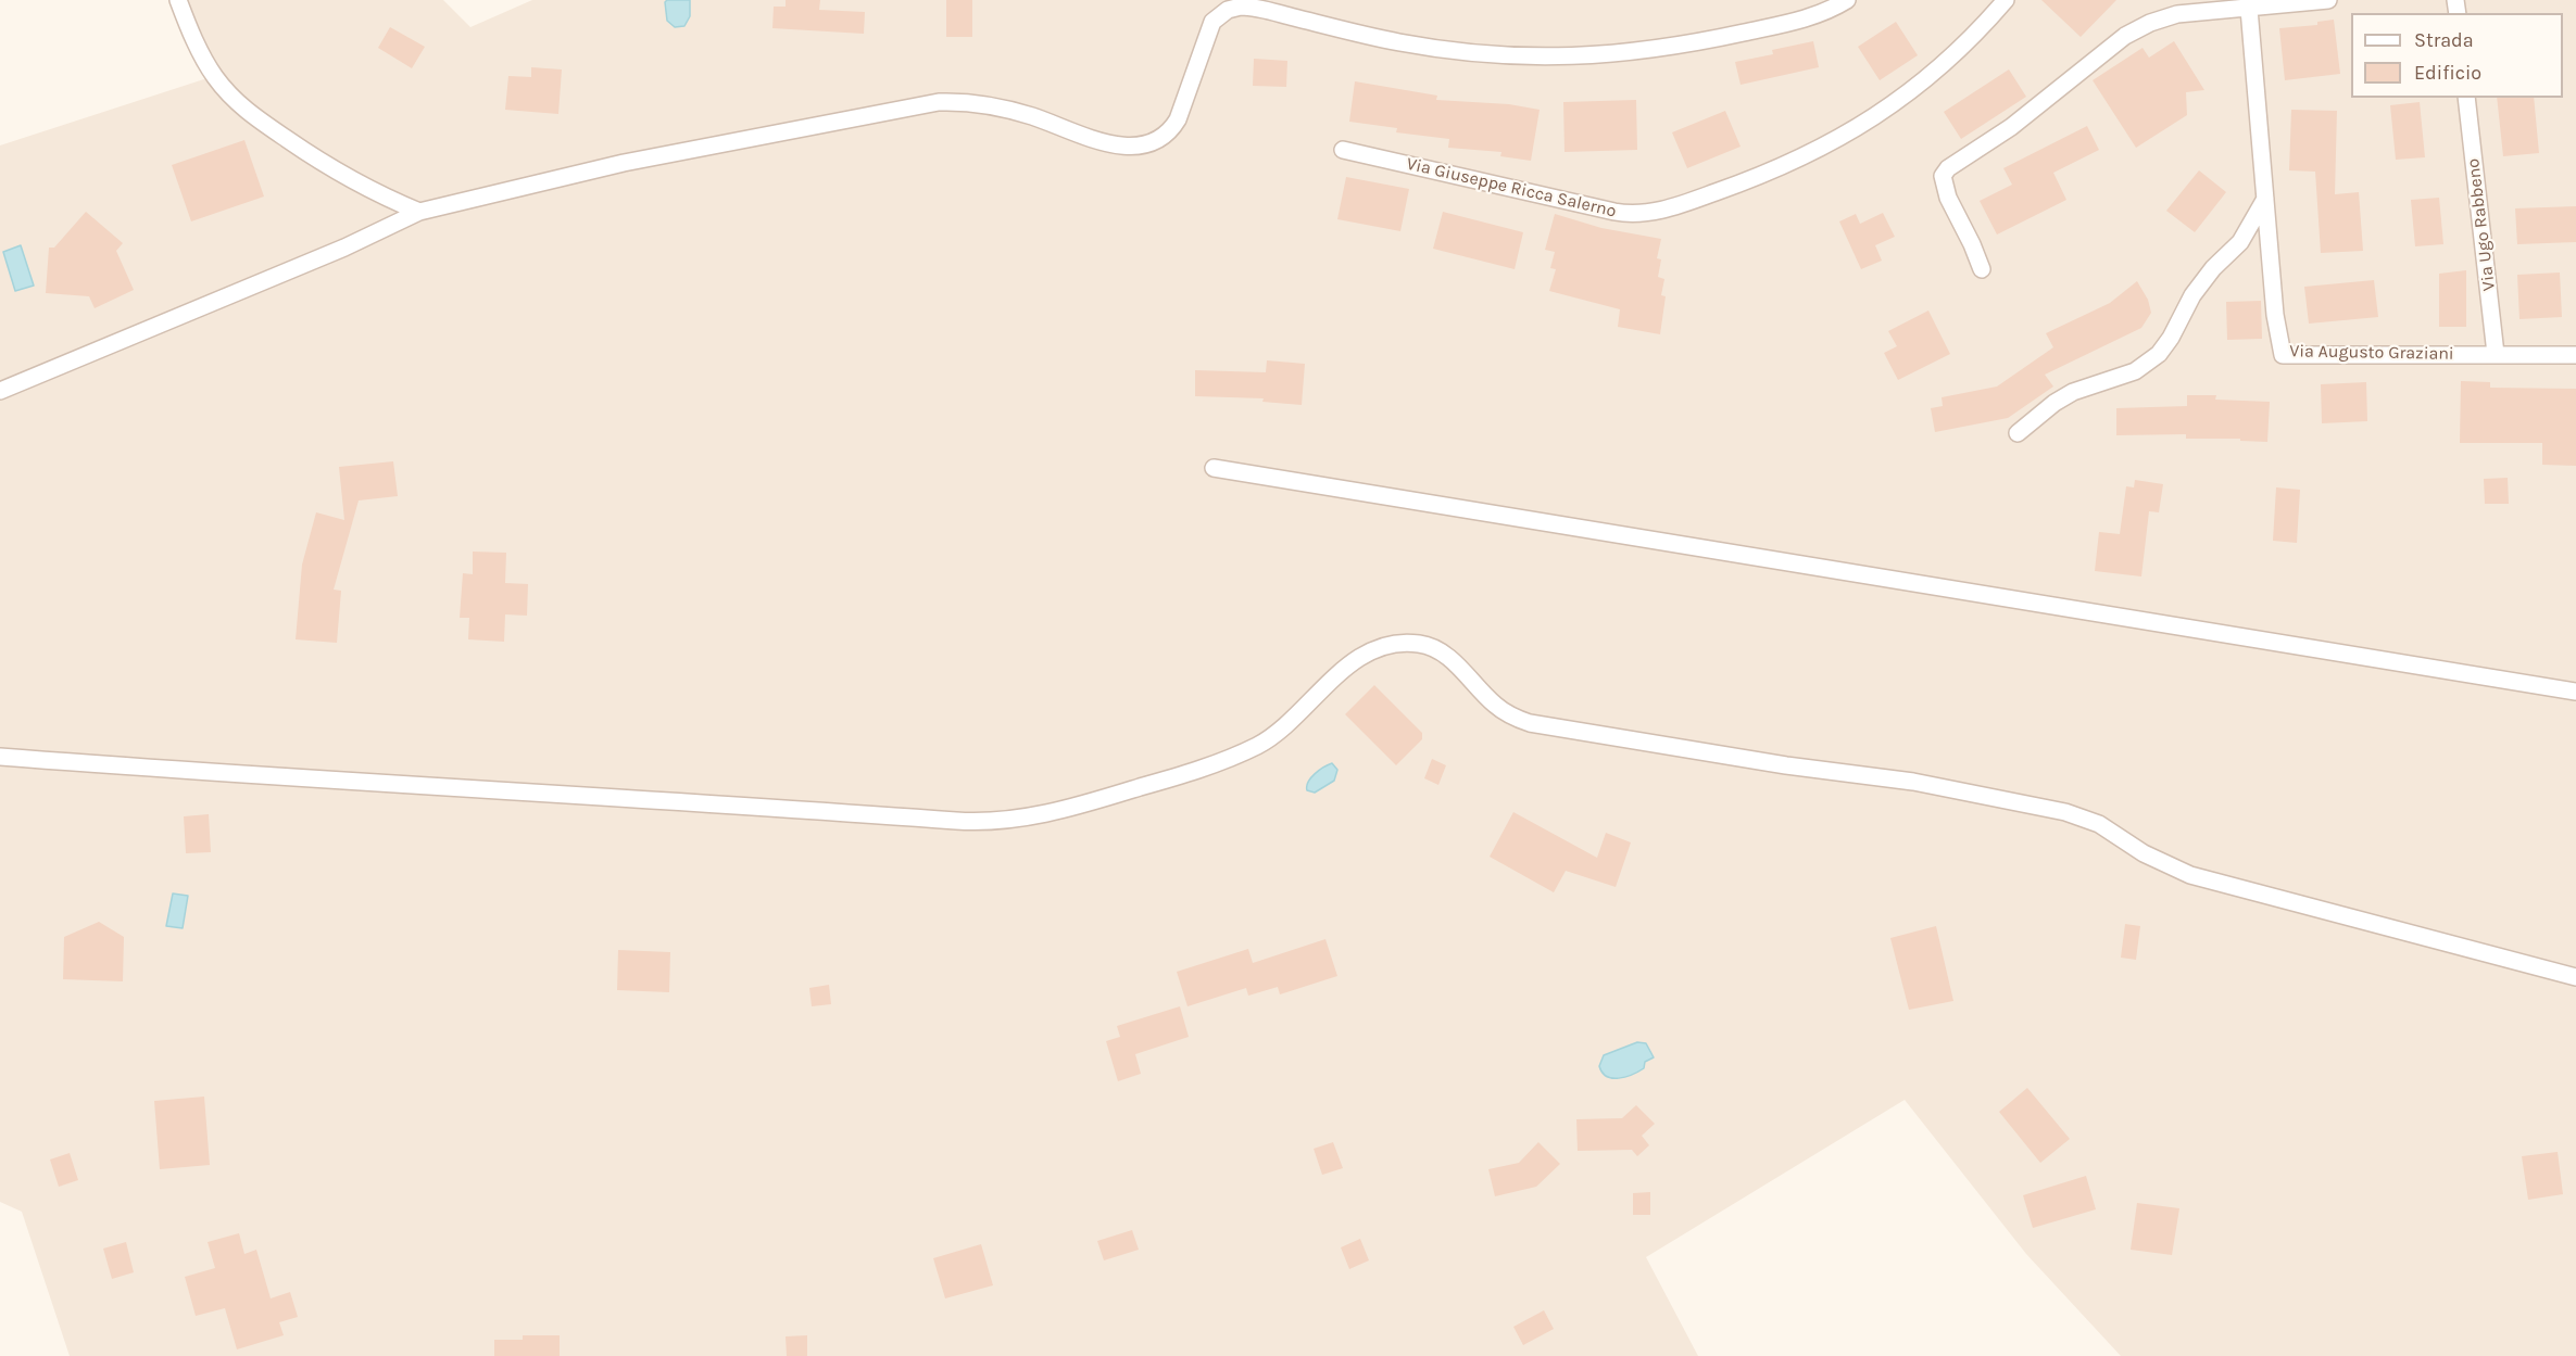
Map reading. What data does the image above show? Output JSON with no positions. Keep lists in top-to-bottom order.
{
  "streets": {
    "street": ["Via Giuseppe Ricca Salerno", "Via Ugo Rabbeno", "Via Augusto Graziani"]
  },
  "crossings": [
    ["Via Ugo Rabbeno", "Via Augusto Graziani"]
  ],
  "legend": ["Strada", "Edificio"]
}
